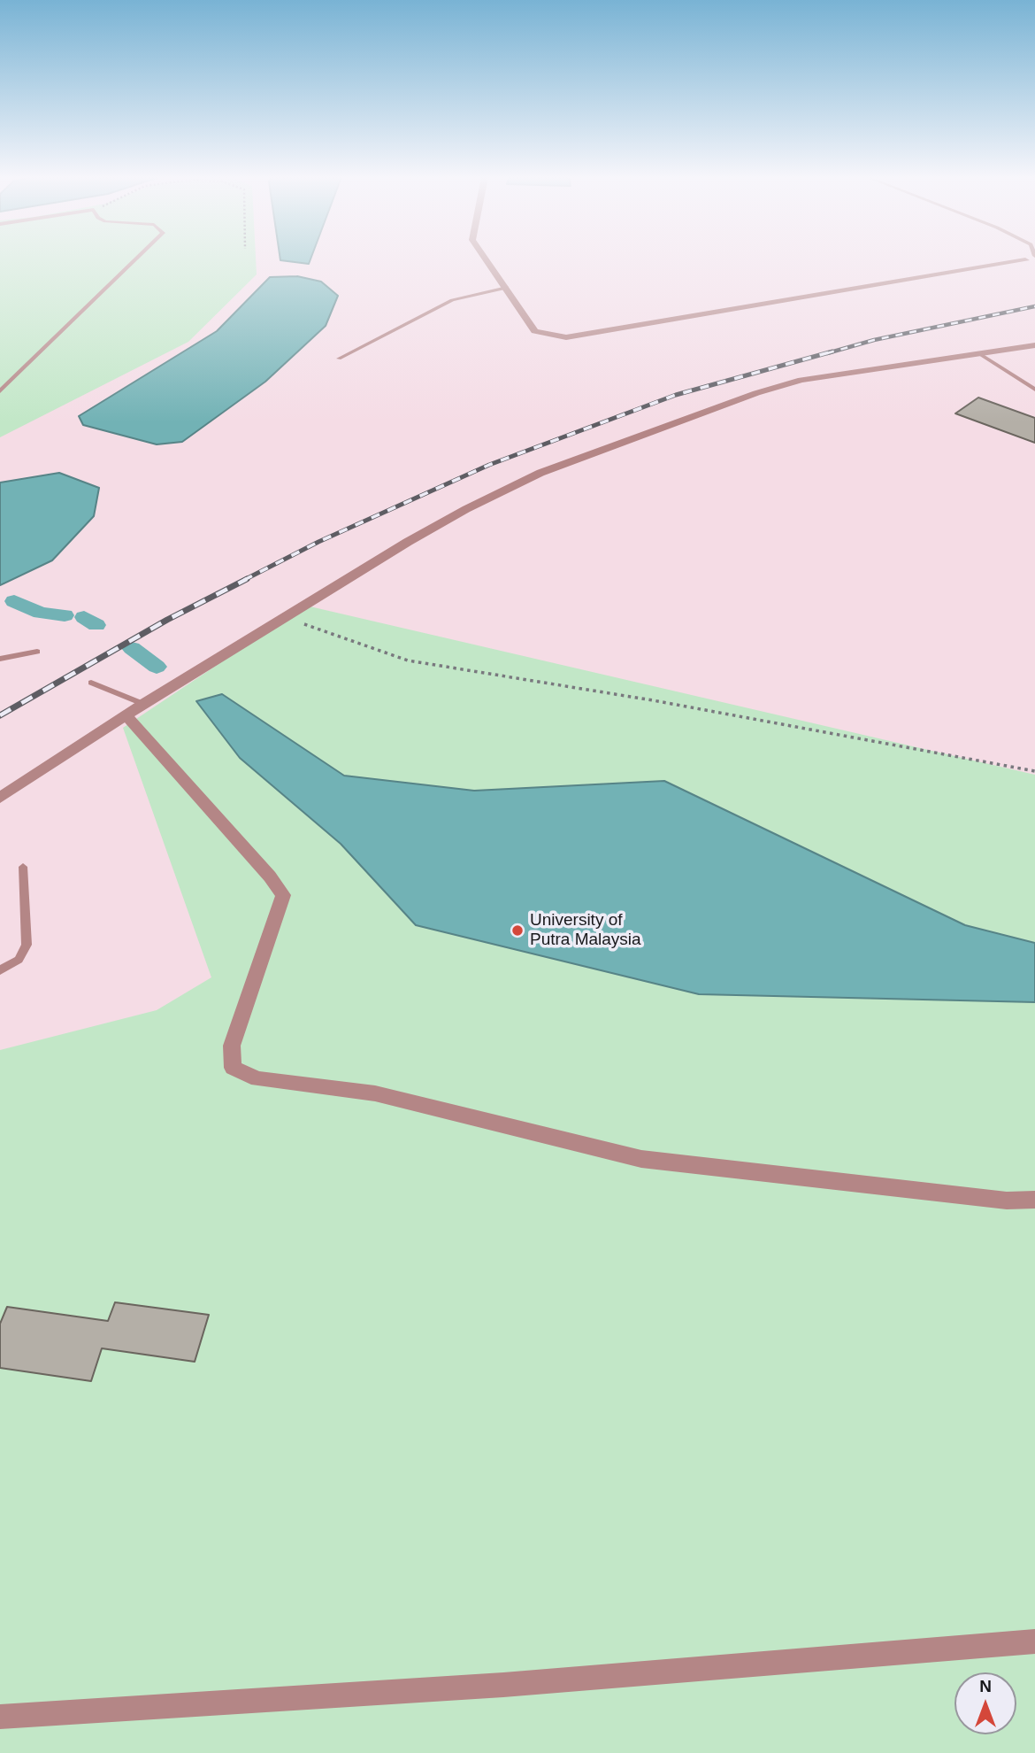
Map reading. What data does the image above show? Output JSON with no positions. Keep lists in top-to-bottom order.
{
  "places": ["University of Putra Malaysia"],
  "north": "top"
}
